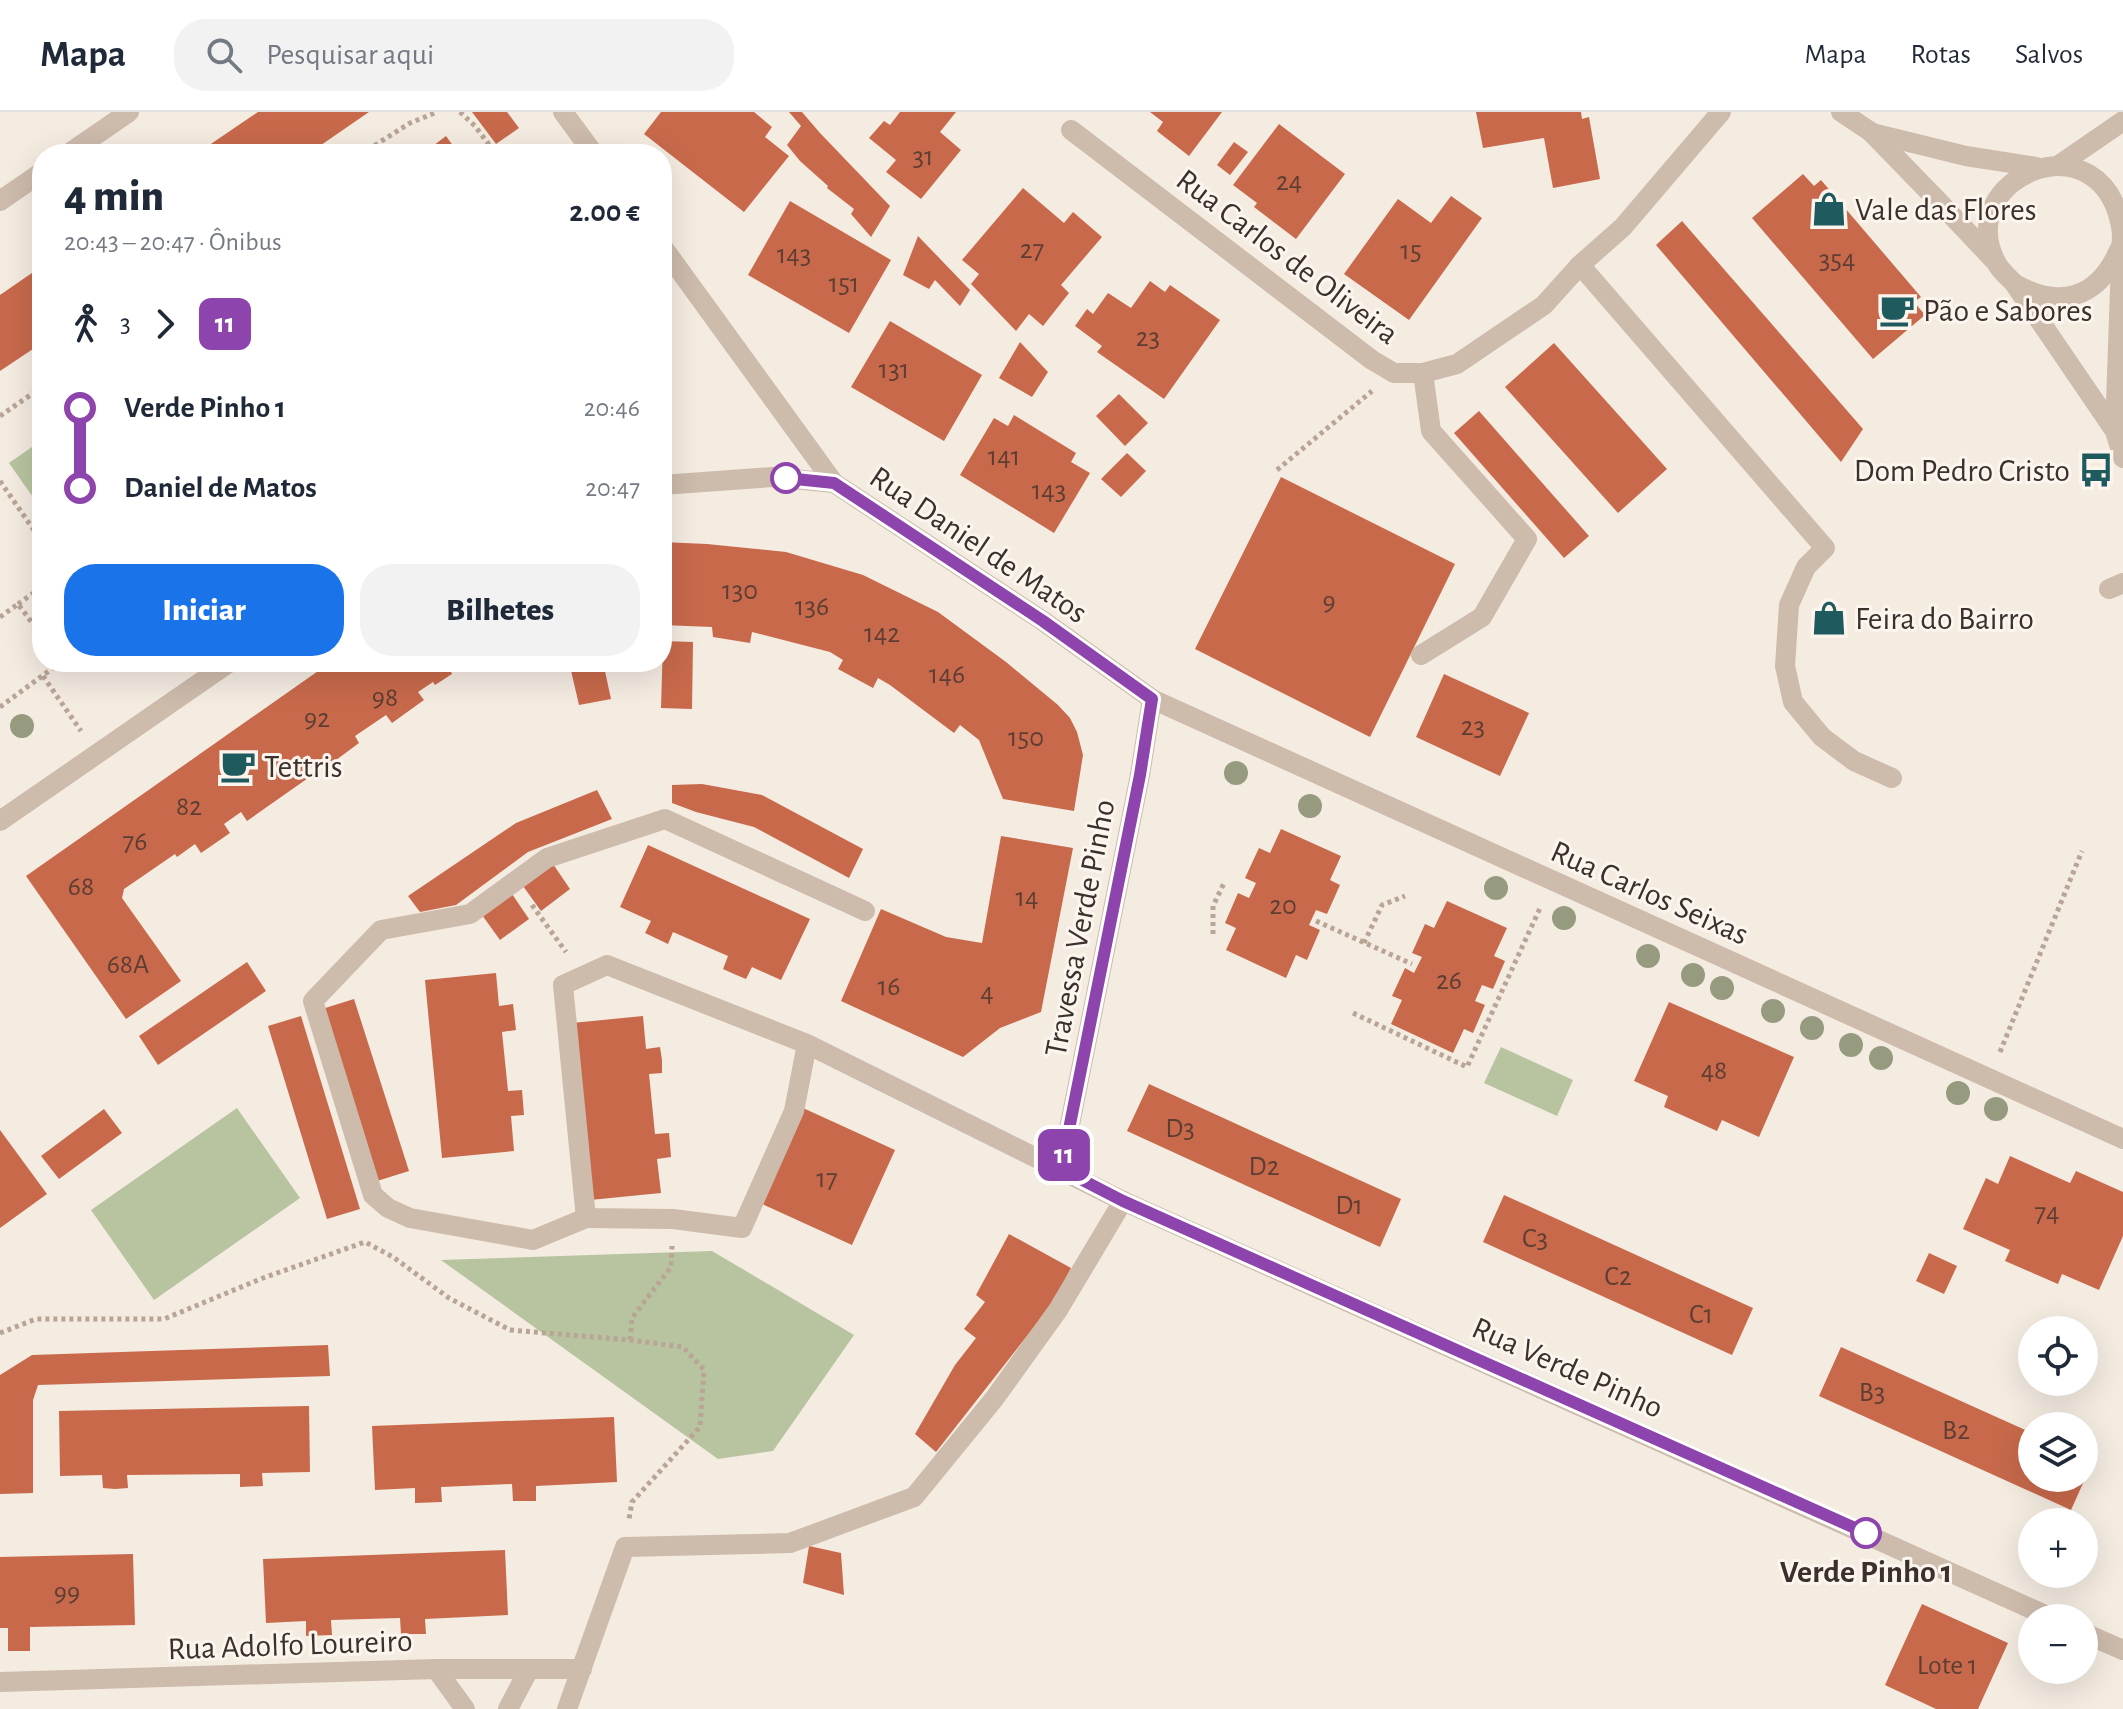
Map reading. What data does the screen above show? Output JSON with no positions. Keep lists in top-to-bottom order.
{
  "streets": {
    "street": [
      "Rua Carlos de Oliveira",
      "Rua Daniel de Matos",
      "Rua Carlos Seixas",
      "Travessa Verde Pinho",
      "Rua Verde Pinho",
      "Rua Adolfo Loureiro"
    ]
  },
  "crossings": [
    ["Rua Daniel de Matos", "Rua Carlos Seixas"],
    ["Rua Daniel de Matos", "Travessa Verde Pinho"],
    ["Rua Carlos Seixas", "Travessa Verde Pinho"],
    ["Travessa Verde Pinho", "Rua Verde Pinho"]
  ],
  "places": {
    "shop": ["Vale das Flores", "Feira do Bairro"],
    "cafe": ["Pão e Sabores", "Tettris"],
    "bus stop": ["Dom Pedro Cristo"],
    "other": ["Verde Pinho 1"]
  },
  "lines": ["bus line 11"],
  "house_numbers": [
    "31",
    "24",
    "27",
    "15",
    "143",
    "354",
    "151",
    "23",
    "131",
    "141",
    "143",
    "130",
    "9",
    "136",
    "142",
    "146",
    "98",
    "92",
    "23",
    "150",
    "82",
    "76",
    "68",
    "14",
    "20",
    "68A",
    "26",
    "16",
    "4",
    "48",
    "D3",
    "D2",
    "17",
    "D1",
    "74",
    "C3",
    "C2",
    "C1",
    "B3",
    "B2",
    "99",
    "Lote 1"
  ],
  "page": {
    "header": "Mapa",
    "search": "Pesquisar aqui",
    "nav": ["Mapa", "Rotas", "Salvos"],
    "on_map": "11",
    "heading": ["4 min", "20:43 – 20:47 · Ônibus", "2.00 €"],
    "legs": ["3", "11"],
    "list": [
      {
        "name": "Verde Pinho 1",
        "value": "20:46"
      },
      {
        "name": "Daniel de Matos",
        "value": "20:47"
      }
    ],
    "buttons": ["Iniciar", "Bilhetes"],
    "map_buttons": ["+", "−"]
  }
}
